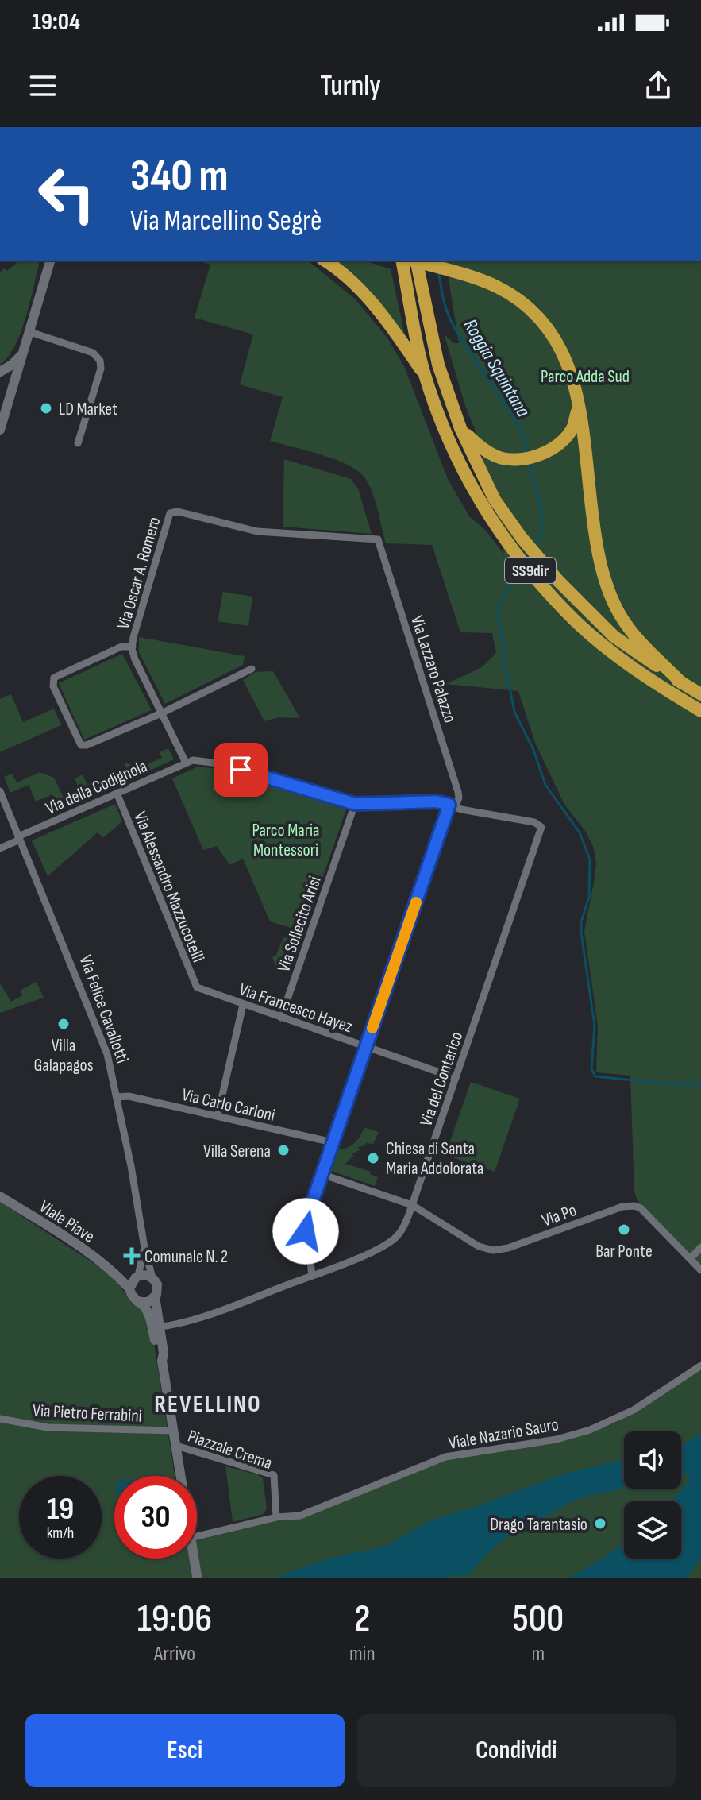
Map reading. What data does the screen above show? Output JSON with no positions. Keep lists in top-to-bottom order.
{
  "streets": {
    "highway": ["SS9dir"],
    "street": [
      "Via Oscar A. Romero",
      "Via Lazzaro Palazzo",
      "Via della Codignola",
      "Via Alessandro Mazzucotelli",
      "Via Sollecito Arisi",
      "Via Francesco Hayez",
      "Via Felice Cavallotti",
      "Via del Contarico",
      "Via Carlo Carloni",
      "Via Po",
      "Viale Piave",
      "Via Pietro Ferrabini",
      "Viale Nazario Sauro",
      "Piazzale Crema"
    ]
  },
  "crossings": [
    ["Via Oscar A. Romero", "Via Lazzaro Palazzo"],
    ["Via Oscar A. Romero", "Via della Codignola"],
    ["Via Lazzaro Palazzo", "Via del Contarico"],
    ["Via della Codignola", "Via Alessandro Mazzucotelli"],
    ["Via della Codignola", "Via Felice Cavallotti"],
    ["Via Alessandro Mazzucotelli", "Via Francesco Hayez"],
    ["Via Sollecito Arisi", "Via Francesco Hayez"],
    ["Via Francesco Hayez", "Via del Contarico"],
    ["Via Felice Cavallotti", "Via Carlo Carloni"],
    ["Via Felice Cavallotti", "Viale Piave"],
    ["Via del Contarico", "Via Po"],
    ["Viale Nazario Sauro", "Piazzale Crema"]
  ],
  "districts": ["REVELLINO"],
  "water": ["Roggia Squintana"],
  "parks": ["Parco Adda Sud", "Parco Maria Montessori"],
  "places": {
    "other": [
      "LD Market",
      "Villa Galapagos",
      "Villa Serena",
      "Chiesa di Santa Maria Addolorata",
      "Bar Ponte",
      "Drago Tarantasio"
    ],
    "health": ["Comunale N. 2"]
  },
  "page": {
    "status": "19:04",
    "header": "Turnly",
    "turn": ["340 m", "Via Marcellino Segrè"],
    "speed": "19 km/h",
    "limit": "30",
    "eta": [
      "19:06",
      "Arrivo",
      "2",
      "min",
      "500",
      "m"
    ],
    "buttons": ["Esci", "Condividi"]
  }
}
